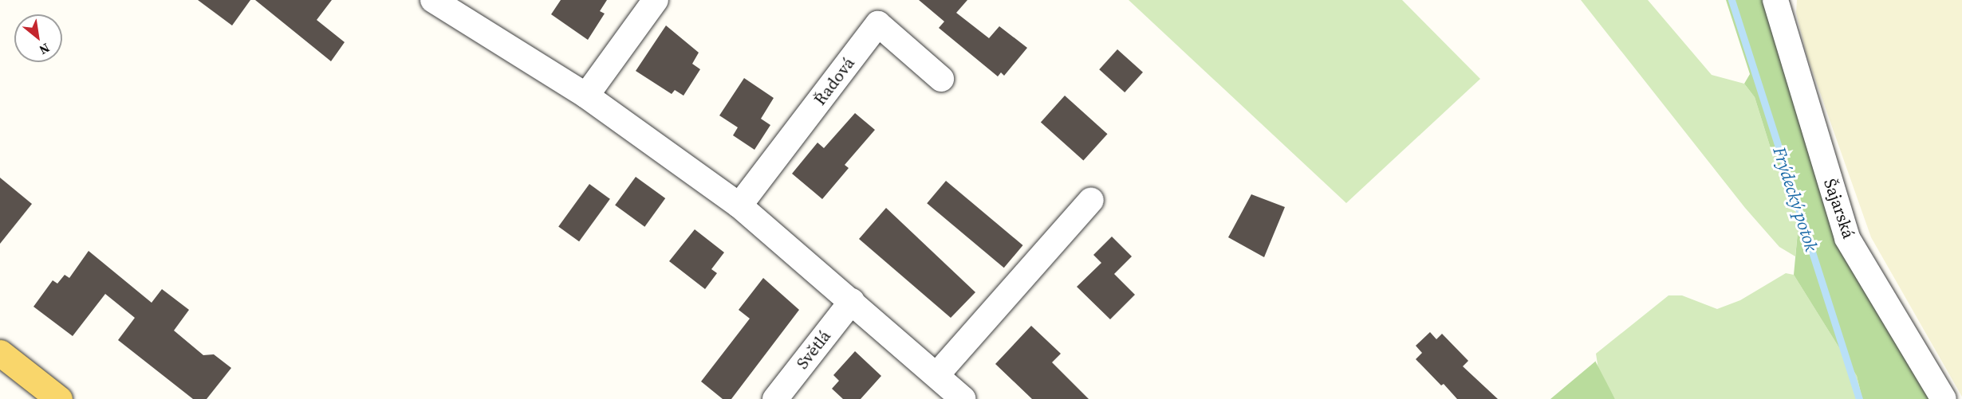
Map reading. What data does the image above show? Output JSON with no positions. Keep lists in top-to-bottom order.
{
  "streets": {
    "street": ["Řadová", "Šajarská", "Světlá"]
  },
  "water": ["Frýdecký potok"],
  "north": "bottom right"
}
